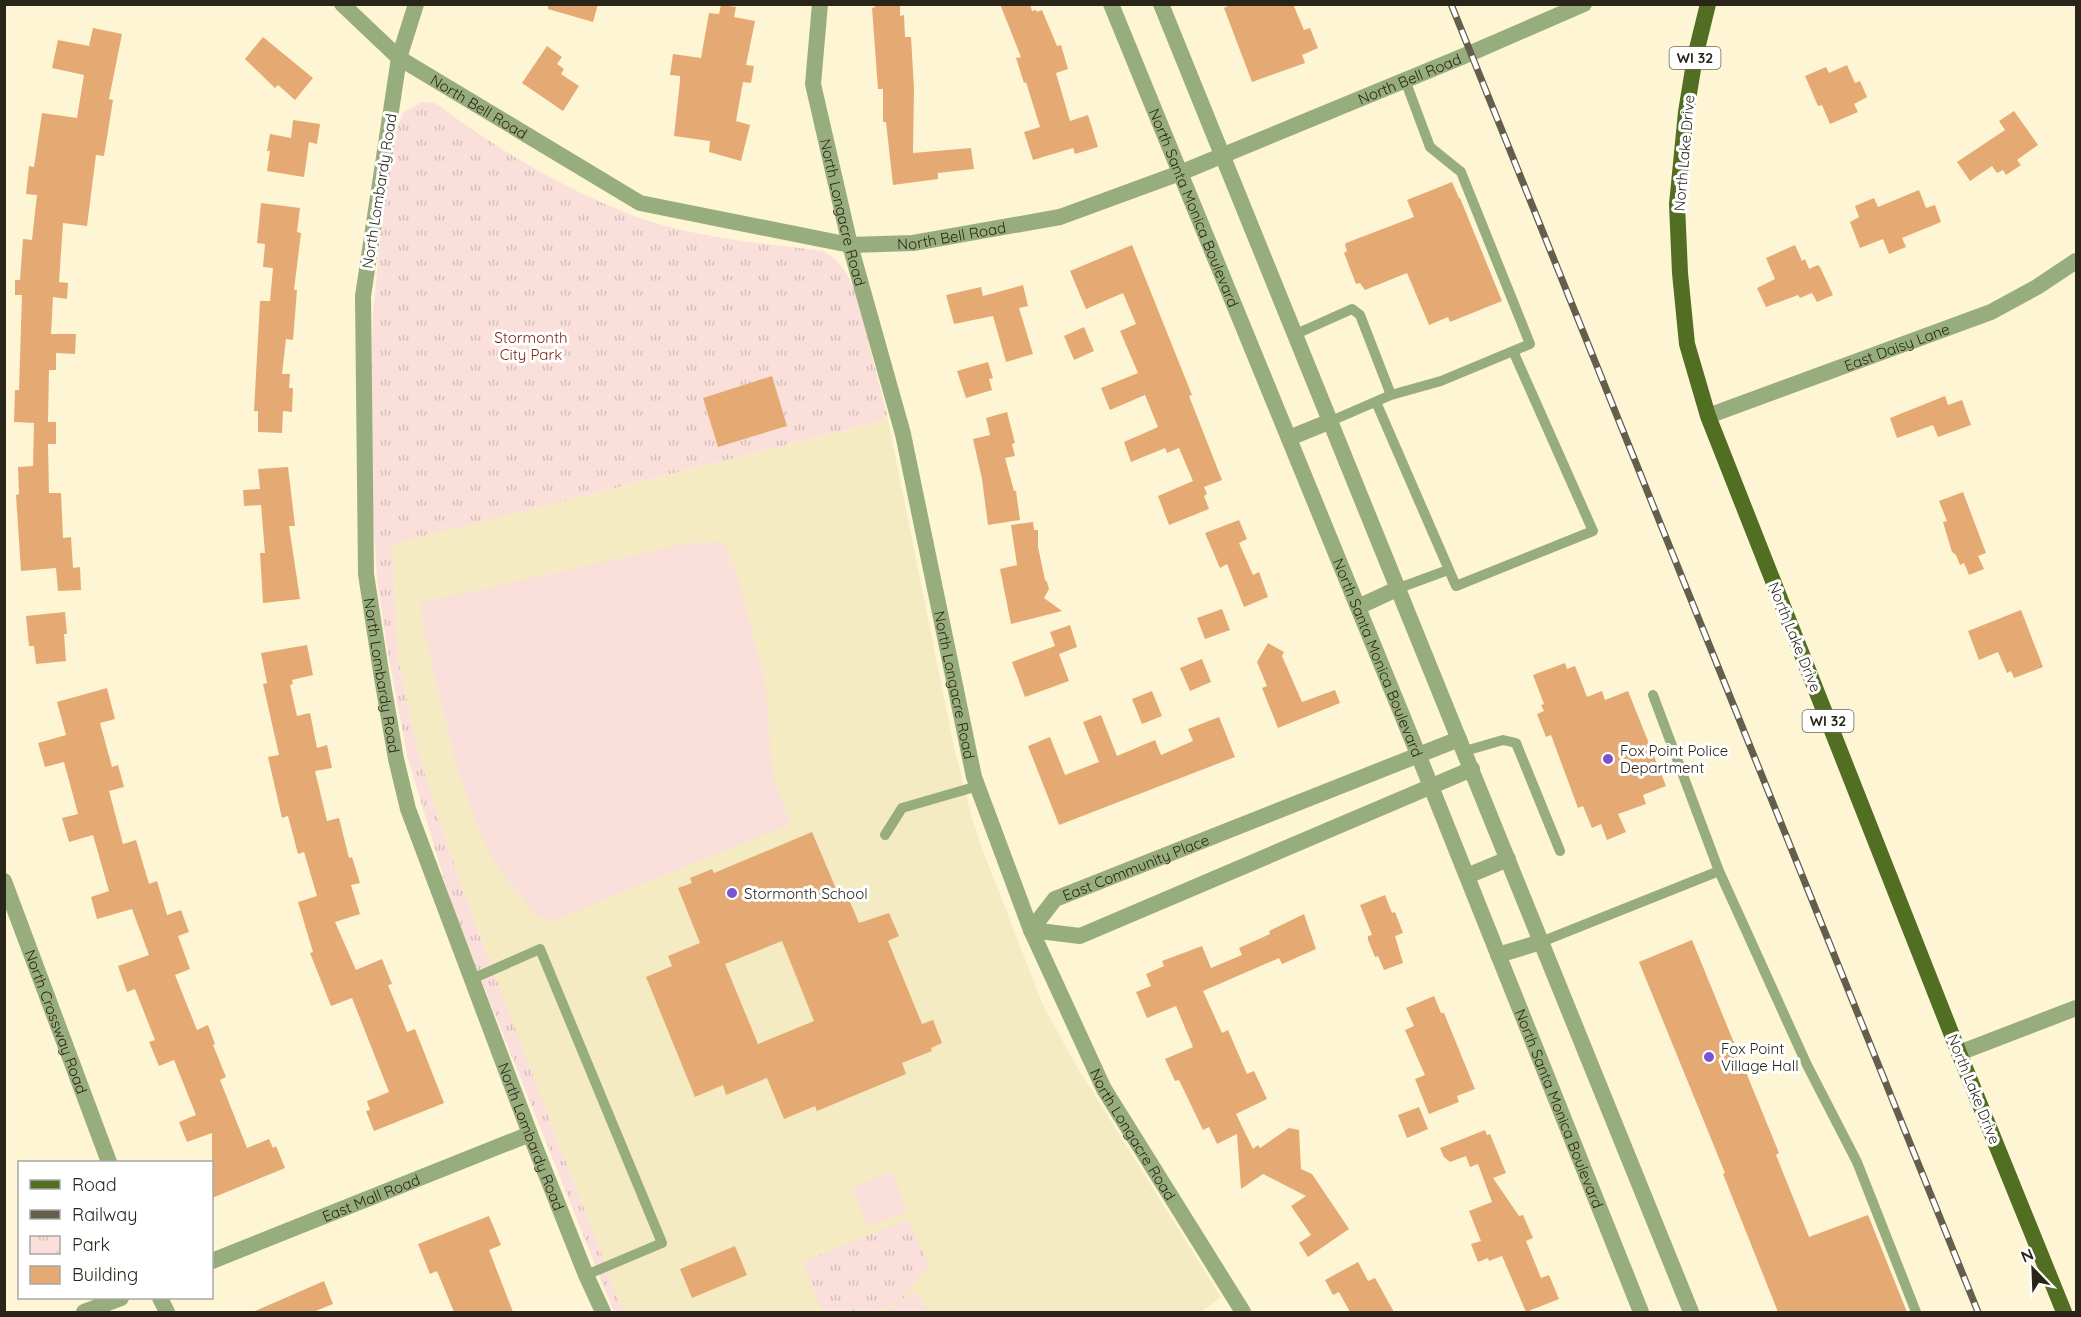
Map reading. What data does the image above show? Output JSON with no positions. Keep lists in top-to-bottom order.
{
  "streets": {
    "main road": ["WI 32", "North Lake Drive"],
    "street": [
      "North Bell Road",
      "North Lombardy Road",
      "North Santa Monica Boulevard",
      "North Longacre Road",
      "East Daisy Lane",
      "East Community Place",
      "North Crossway Road",
      "East Mall Road"
    ]
  },
  "crossings": [
    ["North Bell Road", "North Lombardy Road"],
    ["North Bell Road", "North Santa Monica Boulevard"],
    ["North Bell Road", "North Longacre Road"],
    ["North Lake Drive", "East Daisy Lane"],
    ["North Lombardy Road", "East Mall Road"],
    ["North Santa Monica Boulevard", "East Community Place"],
    ["North Longacre Road", "East Community Place"]
  ],
  "parks": ["Stormonth City Park"],
  "places": ["Fox Point Police Department", "Stormonth School", "Fox Point Village Hall"],
  "legend": [
    "Road",
    "Railway",
    "Park",
    "Building"
  ],
  "north": "top left"
}
